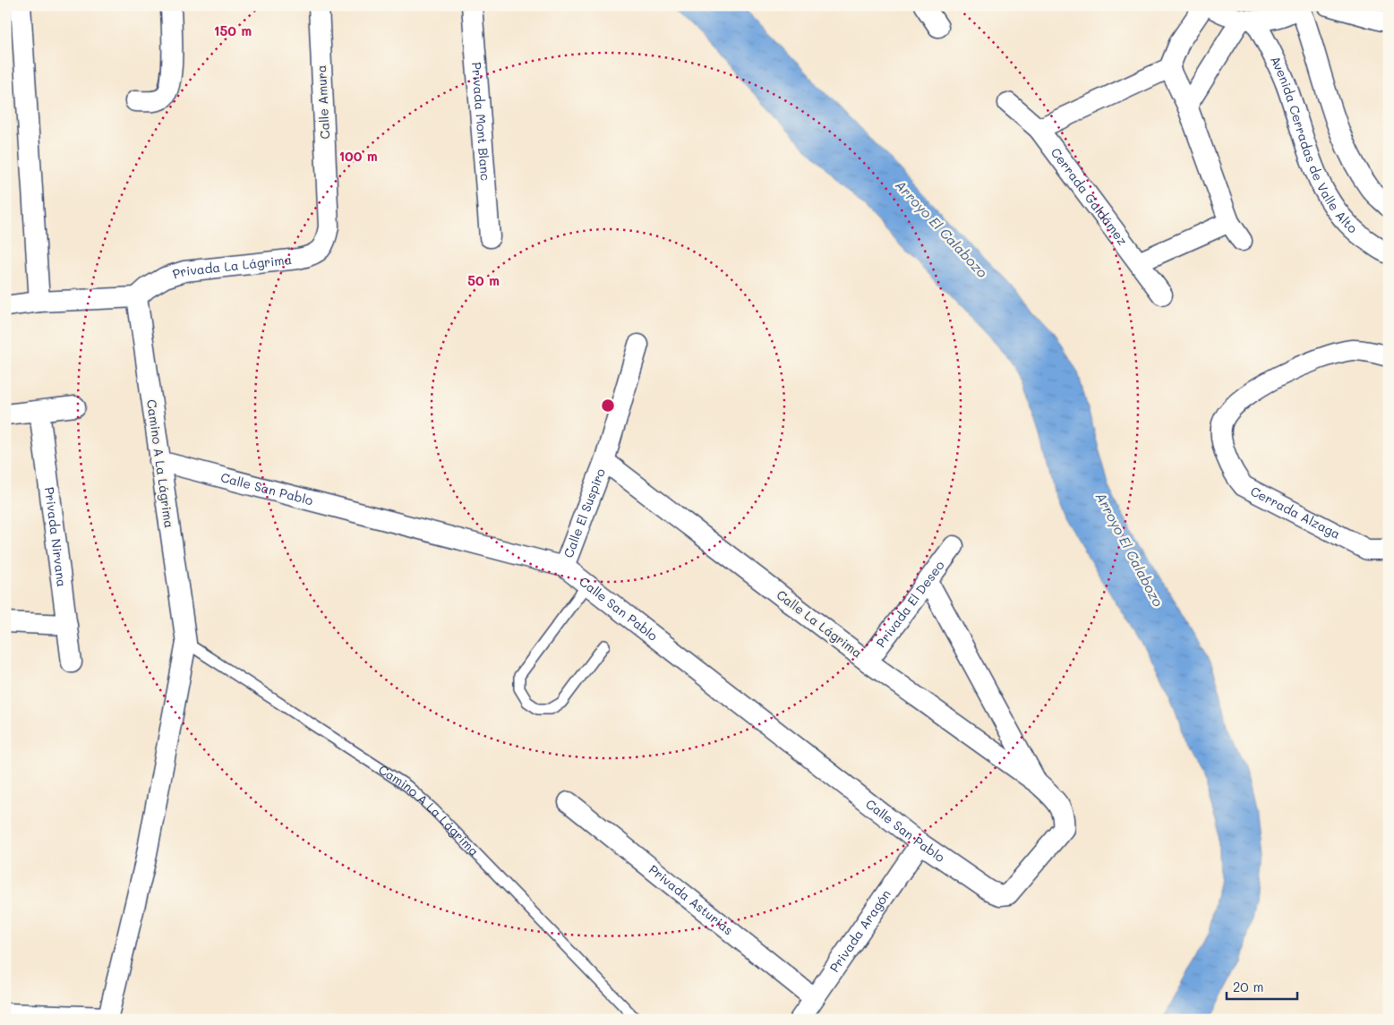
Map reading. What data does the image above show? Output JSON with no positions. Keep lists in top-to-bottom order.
{
  "streets": {
    "street": [
      "Calle Amura",
      "Privada Mont Blanc",
      "Avenida Cerradas de Valle Alto",
      "Cerrada Galdámez",
      "Privada La Lágrima",
      "Camino A La Lágrima",
      "Calle San Pablo",
      "Cerrada Alzaga",
      "Calle El Suspiro",
      "Privada Nirvana",
      "Privada El Deseo",
      "Calle La Lágrima",
      "Privada Asturias",
      "Privada Aragón"
    ]
  },
  "crossings": [
    ["Calle Amura", "Privada La Lágrima"],
    ["Privada La Lágrima", "Camino A La Lágrima"],
    ["Camino A La Lágrima", "Calle San Pablo"],
    ["Calle San Pablo", "Calle El Suspiro"],
    ["Calle San Pablo", "Calle La Lágrima"],
    ["Calle San Pablo", "Privada Aragón"],
    ["Calle El Suspiro", "Calle La Lágrima"],
    ["Privada El Deseo", "Calle La Lágrima"],
    ["Privada Asturias", "Privada Aragón"]
  ],
  "water": ["Arroyo El Calabozo"],
  "scale_bar": "20 m",
  "rings": ["150 m", "100 m", "50 m"]
}
